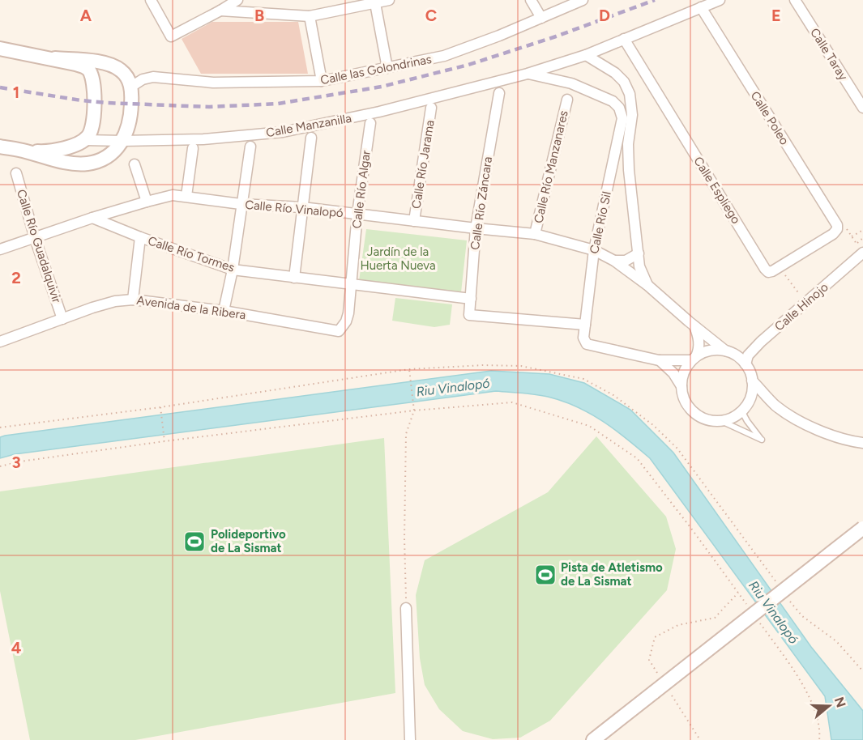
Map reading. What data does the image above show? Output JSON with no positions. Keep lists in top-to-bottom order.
{
  "streets": {
    "street": [
      "Calle Taray",
      "Calle las Golondrinas",
      "Calle Poleo",
      "Calle Manzanilla",
      "Calle Río Jarama",
      "Calle Río Manzanares",
      "Calle Río Algar",
      "Calle Espliego",
      "Calle Río Záncara",
      "Calle Río Vinalopó",
      "Calle Río Sil",
      "Calle Río Guadalquivir",
      "Calle Río Tormes",
      "Calle Hinojo",
      "Avenida de la Ribera"
    ]
  },
  "crossings": [
    ["Calle Poleo", "Calle Manzanilla"],
    ["Calle Poleo", "Calle Espliego"],
    ["Calle Manzanilla", "Calle Espliego"],
    ["Calle Manzanilla", "Calle Río Sil"],
    ["Calle Río Jarama", "Calle Río Vinalopó"],
    ["Calle Río Manzanares", "Calle Río Vinalopó"],
    ["Calle Río Algar", "Calle Río Vinalopó"],
    ["Calle Río Algar", "Calle Río Tormes"],
    ["Calle Río Algar", "Avenida de la Ribera"],
    ["Calle Río Záncara", "Calle Río Vinalopó"],
    ["Calle Río Záncara", "Calle Río Sil"],
    ["Calle Río Záncara", "Calle Río Tormes"],
    ["Calle Río Vinalopó", "Calle Río Sil"],
    ["Calle Río Vinalopó", "Calle Río Guadalquivir"],
    ["Calle Río Vinalopó", "Calle Río Tormes"],
    ["Calle Río Vinalopó", "Calle Hinojo"],
    ["Calle Río Guadalquivir", "Avenida de la Ribera"]
  ],
  "water": ["Riu Vinalopó"],
  "parks": ["Jardín de la Huerta Nueva"],
  "places": {
    "sports": ["Polideportivo de La Sismat", "Pista de Atletismo de La Sismat"]
  },
  "north": "right",
  "grid": {
    "columns": [
      "A",
      "B",
      "C",
      "D",
      "E"
    ],
    "rows": [
      "1",
      "2",
      "3",
      "4"
    ]
  }
}
